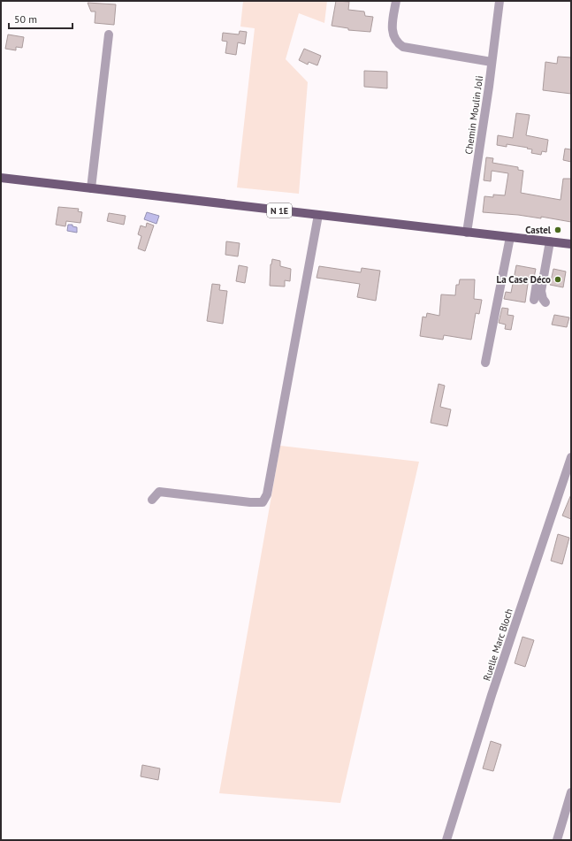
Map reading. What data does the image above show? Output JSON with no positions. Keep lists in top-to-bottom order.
{
  "streets": {
    "main road": ["N 1E"],
    "street": ["Chemin Moulin Joli", "Ruelle Marc Bloch"]
  },
  "crossings": [
    ["Chemin Moulin Joli", "N 1E"]
  ],
  "places": ["Castel", "La Case Déco"],
  "scale_bar": "50 m"
}
